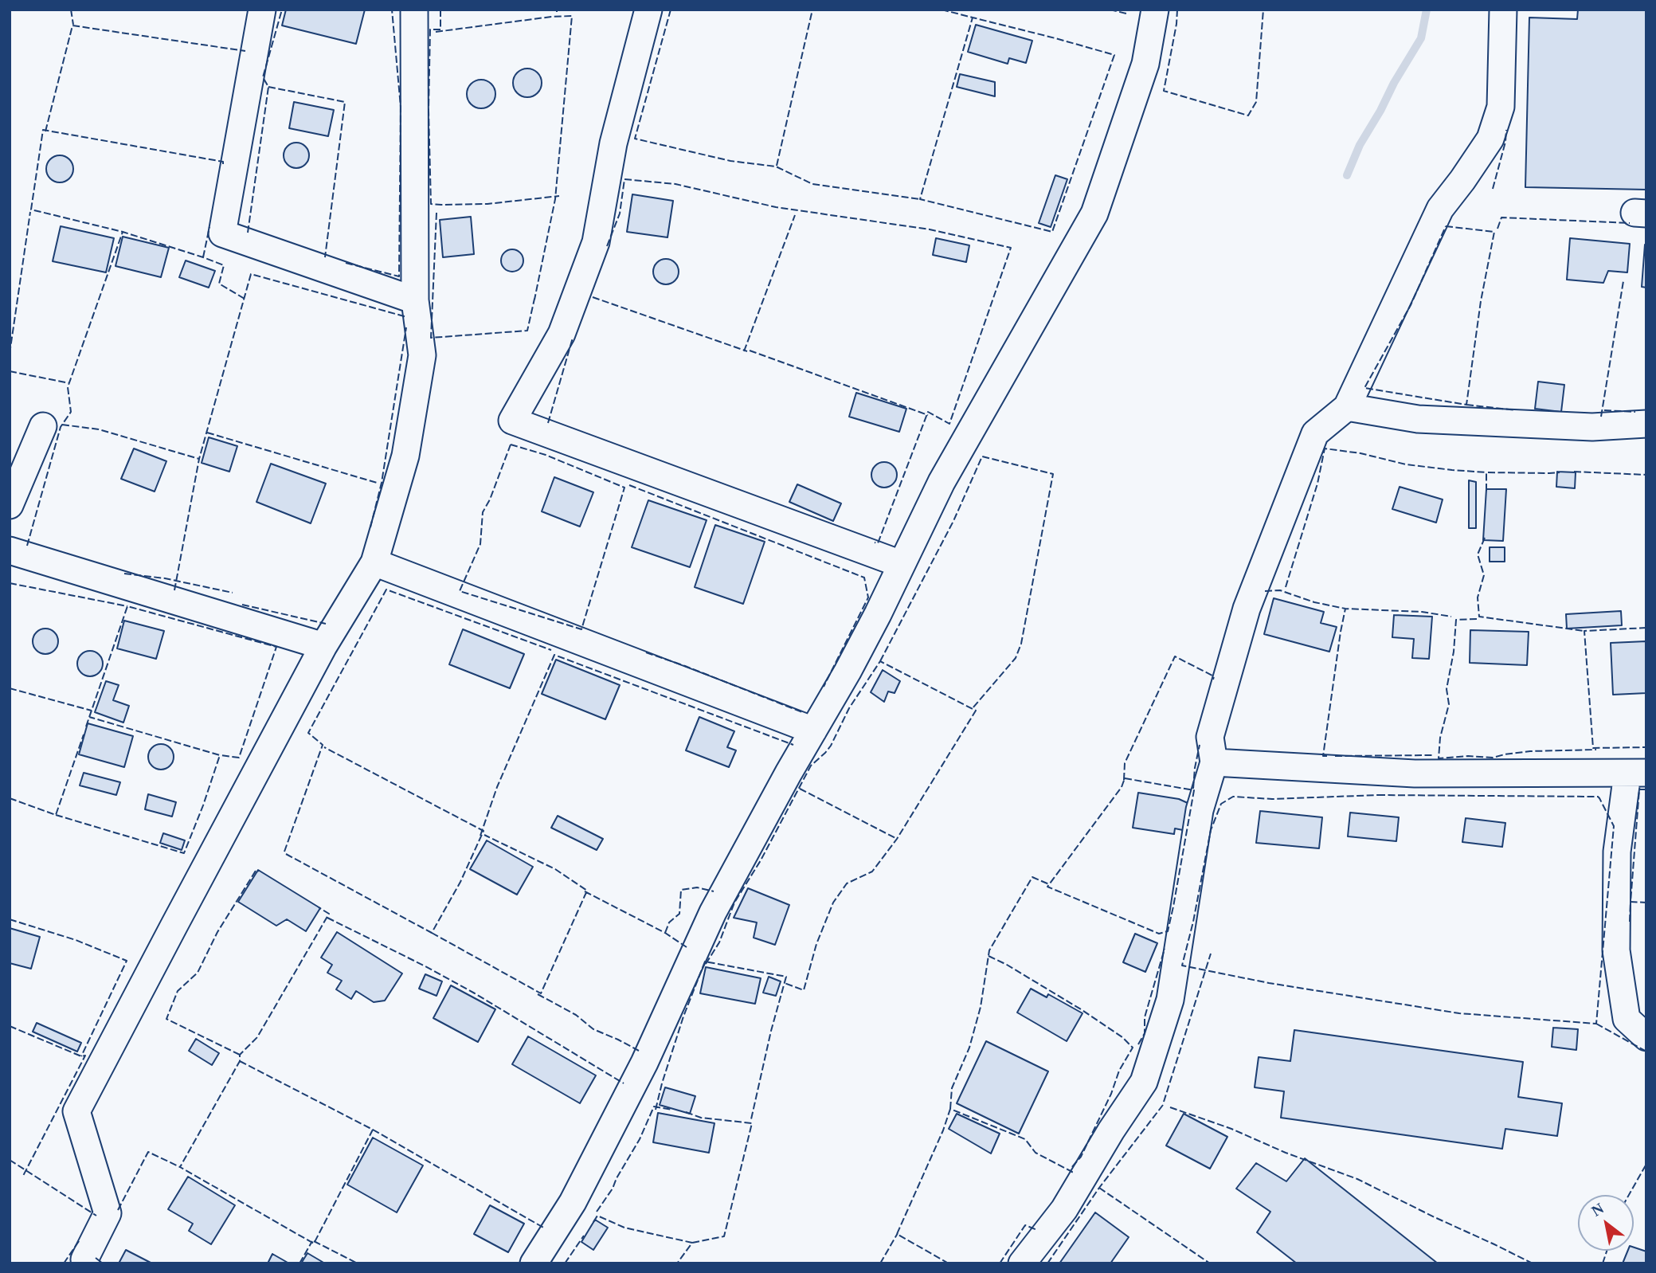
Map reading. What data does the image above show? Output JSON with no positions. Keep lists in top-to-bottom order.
{
  "north": "top left"
}
